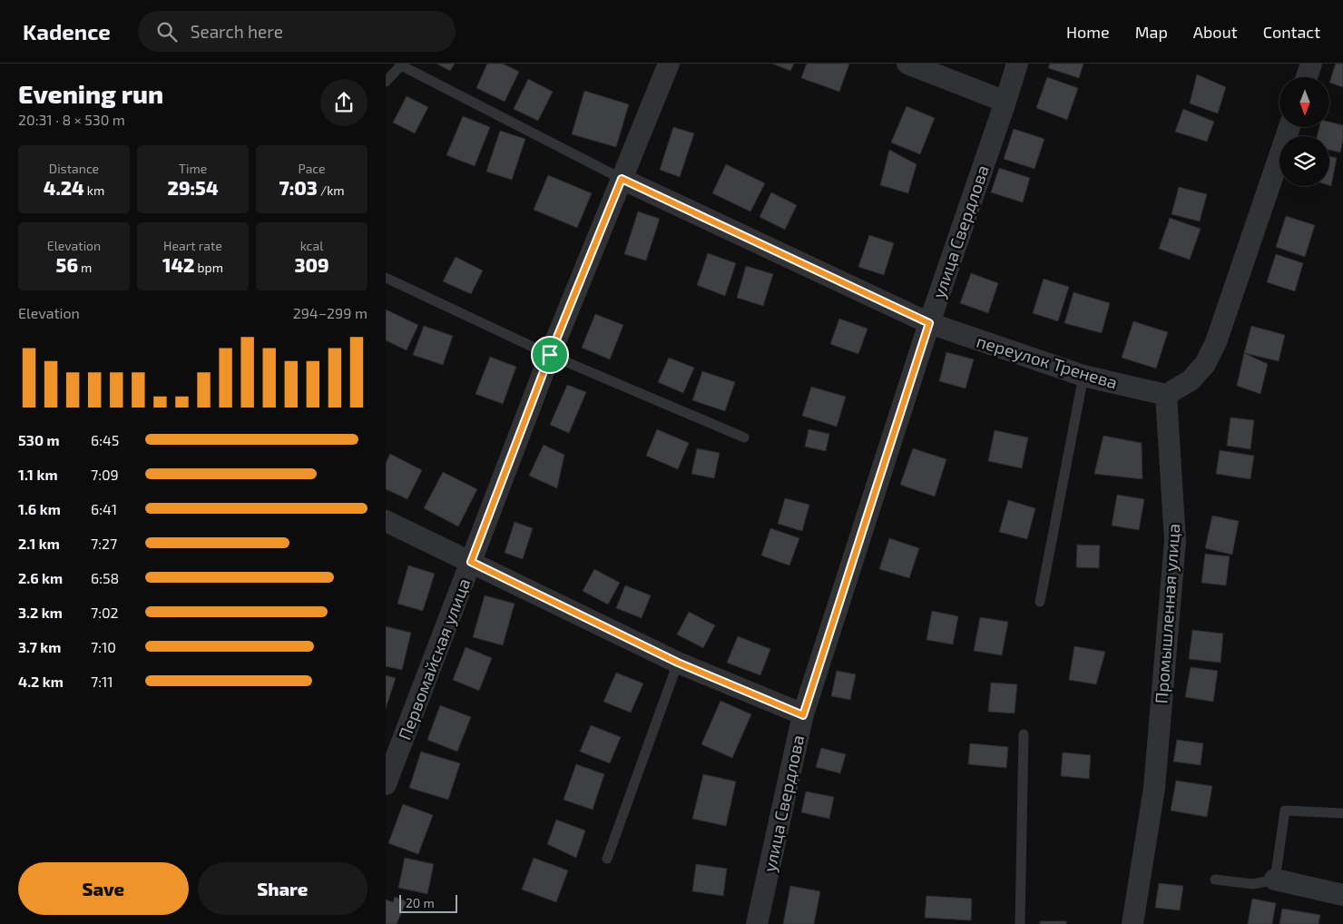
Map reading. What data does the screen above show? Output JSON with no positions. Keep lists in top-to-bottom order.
{
  "streets": {
    "street": [
      "улица Свердлова",
      "переулок Тренева",
      "Промышленная улица",
      "Первомайская улица"
    ]
  },
  "crossings": [
    ["улица Свердлова", "переулок Тренева"],
    ["переулок Тренева", "Промышленная улица"],
    ["переулок Тренева", "Первомайская улица"]
  ],
  "scale_bar": "20 m",
  "north": "bottom",
  "page": {
    "header": "Kadence",
    "search": "Search here",
    "nav": [
      "Home",
      "Map",
      "About",
      "Contact"
    ],
    "heading": ["Evening run", "20:31 · 8 × 530 m"],
    "stats": [
      ["Distance", "4.24 km"],
      ["Time", "29:54"],
      ["Pace", "7:03 /km"],
      ["Elevation", "56 m"],
      ["Heart rate", "142 bpm"],
      ["kcal", "309"]
    ],
    "chart": ["Elevation", "294–299 m"],
    "list": [
      {
        "name": "530 m",
        "note": "6:45"
      },
      {
        "name": "1.1 km",
        "note": "7:09"
      },
      {
        "name": "1.6 km",
        "note": "6:41"
      },
      {
        "name": "2.1 km",
        "note": "7:27"
      },
      {
        "name": "2.6 km",
        "note": "6:58"
      },
      {
        "name": "3.2 km",
        "note": "7:02"
      },
      {
        "name": "3.7 km",
        "note": "7:10"
      },
      {
        "name": "4.2 km",
        "note": "7:11"
      }
    ],
    "buttons": ["Save", "Share"],
    "scale": "20 m"
  }
}
